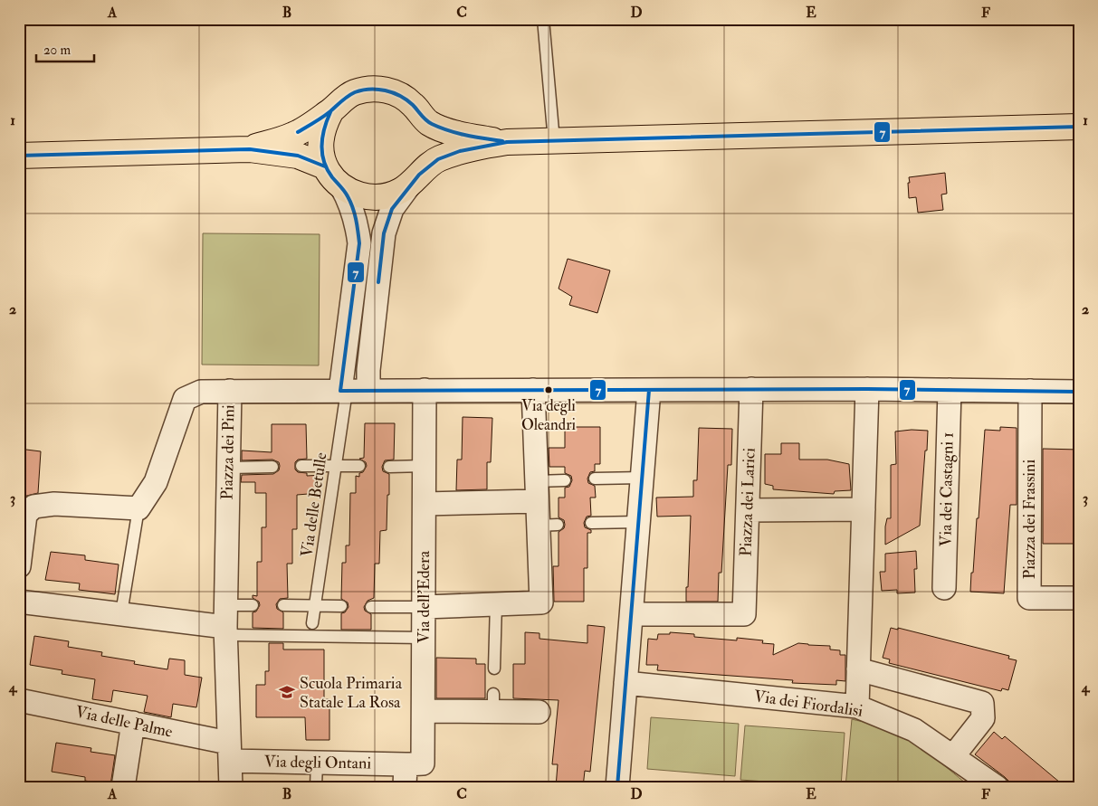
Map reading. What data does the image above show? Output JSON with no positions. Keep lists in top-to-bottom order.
{
  "streets": {
    "street": [
      "Piazza dei Pini",
      "Via dei Castagni 1",
      "Piazza dei Larici",
      "Piazza dei Frassini",
      "Via dell'Edera",
      "Via dei Fiordalisi",
      "Via delle Palme",
      "Via degli Ontani"
    ],
    "lane": ["Via delle Betulle"]
  },
  "crossings": [
    ["Piazza dei Pini", "Via delle Palme"],
    ["Piazza dei Pini", "Via degli Ontani"],
    ["Via dell'Edera", "Via degli Ontani"],
    ["Via delle Palme", "Via degli Ontani"]
  ],
  "places": {
    "other": ["Via degli Oleandri"],
    "school or university": ["Scuola Primaria Statale La Rosa"]
  },
  "lines": ["transit line 7"],
  "scale_bar": "20 m",
  "grid": {
    "columns": [
      "A",
      "B",
      "C",
      "D",
      "E",
      "F"
    ],
    "rows": [
      "1",
      "2",
      "3",
      "4"
    ]
  }
}
